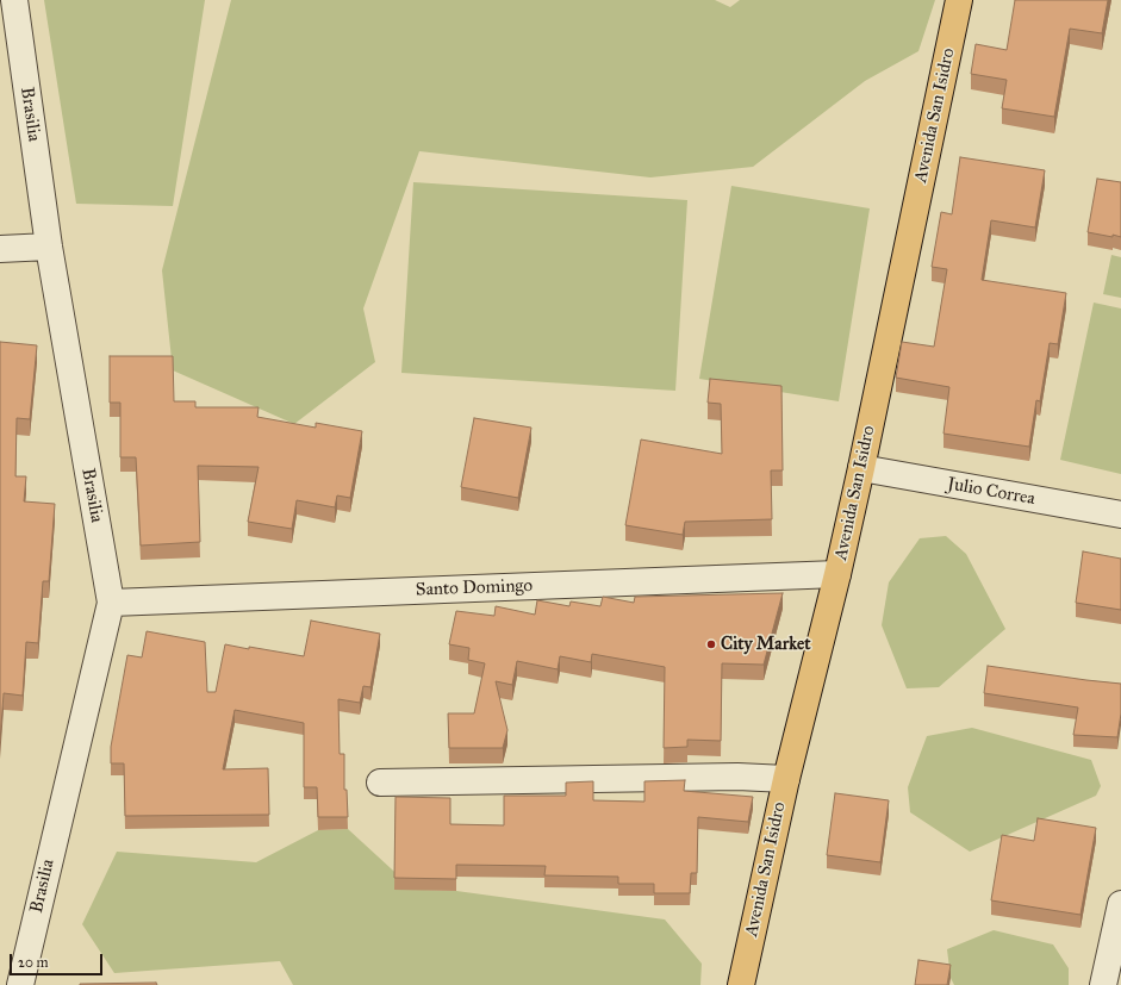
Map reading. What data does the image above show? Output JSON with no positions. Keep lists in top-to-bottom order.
{
  "streets": {
    "main road": ["Avenida San Isidro"],
    "street": ["Brasilia", "Julio Correa", "Santo Domingo"]
  },
  "crossings": [
    ["Brasilia", "Santo Domingo"],
    ["Avenida San Isidro", "Julio Correa"],
    ["Avenida San Isidro", "Santo Domingo"]
  ],
  "places": ["City Market"],
  "scale_bar": "20 m"
}
